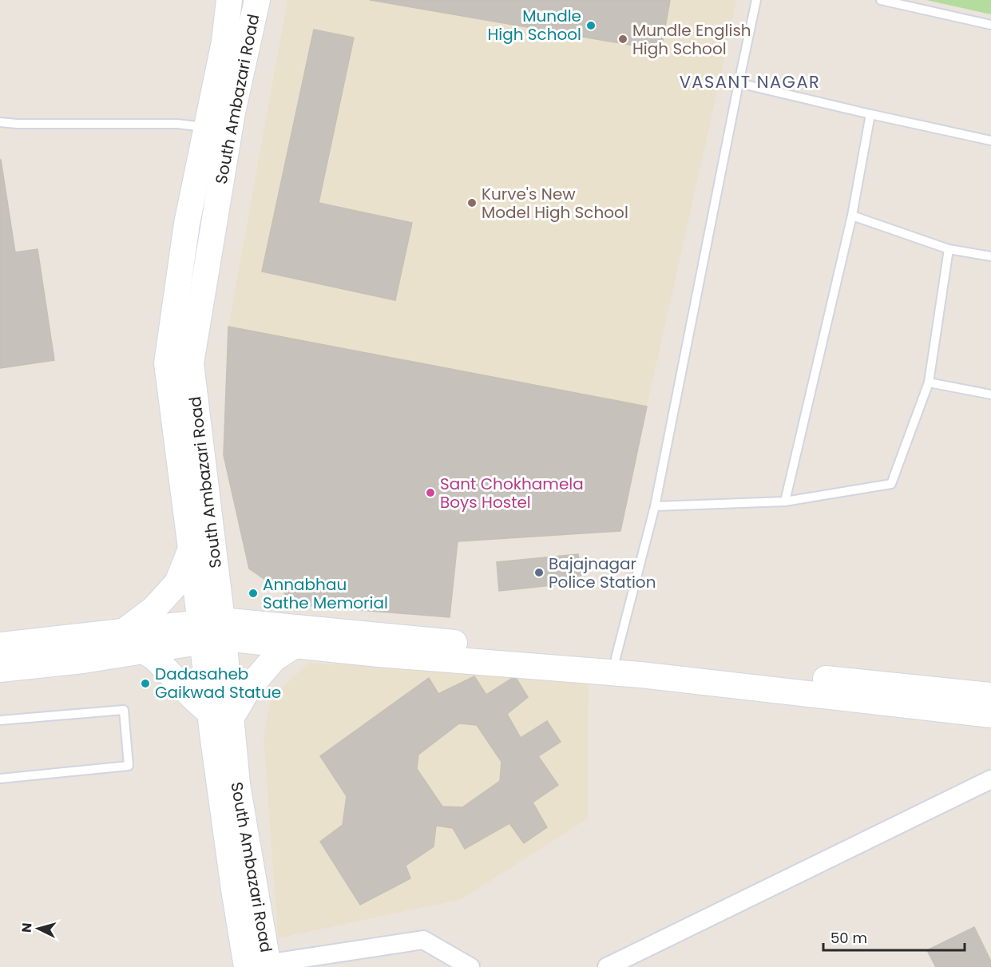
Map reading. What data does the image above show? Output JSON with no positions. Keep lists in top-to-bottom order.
{
  "streets": {
    "main road": ["South Ambazari Road"]
  },
  "districts": ["VASANT NAGAR"],
  "places": [
    "Mundle High School",
    "Mundle English High School",
    "Kurve's New Model High School",
    "Sant Chokhamela Boys Hostel",
    "Bajajnagar Police Station",
    "Annabhau Sathe Memorial",
    "Dadasaheb Gaikwad Statue"
  ],
  "scale_bar": "50 m",
  "north": "left"
}
